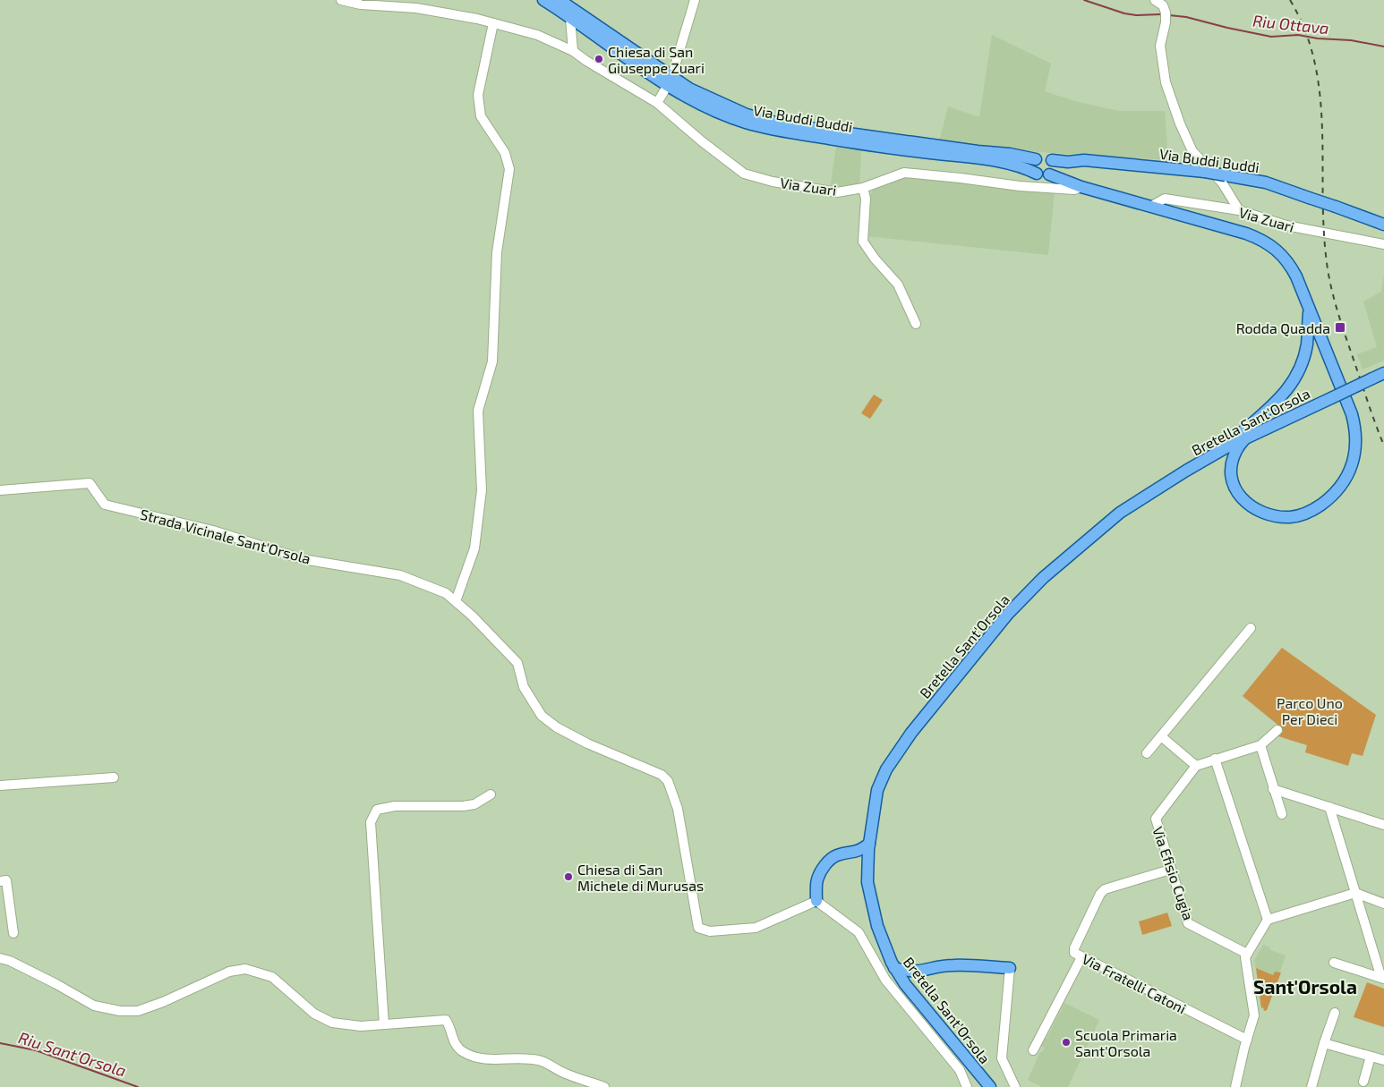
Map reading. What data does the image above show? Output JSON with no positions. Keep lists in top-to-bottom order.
{
  "streets": {
    "main road": ["Via Buddi Buddi", "Bretella Sant'Orsola"],
    "street": [
      "Via Zuari",
      "Strada Vicinale Sant'Orsola",
      "Via Efisio Cugia",
      "Via Fratelli Catoni"
    ]
  },
  "crossings": [
    ["Via Efisio Cugia", "Via Fratelli Catoni"]
  ],
  "districts": ["Sant'Orsola"],
  "water": ["Riu Ottava", "Riu Sant'Orsola"],
  "parks": ["Parco Uno Per Dieci"],
  "places": {
    "other": ["Chiesa di San Giuseppe Zuari", "Chiesa di San Michele di Murusas", "Scuola Primaria Sant'Orsola"],
    "transit": ["Rodda Quadda"]
  }
}
